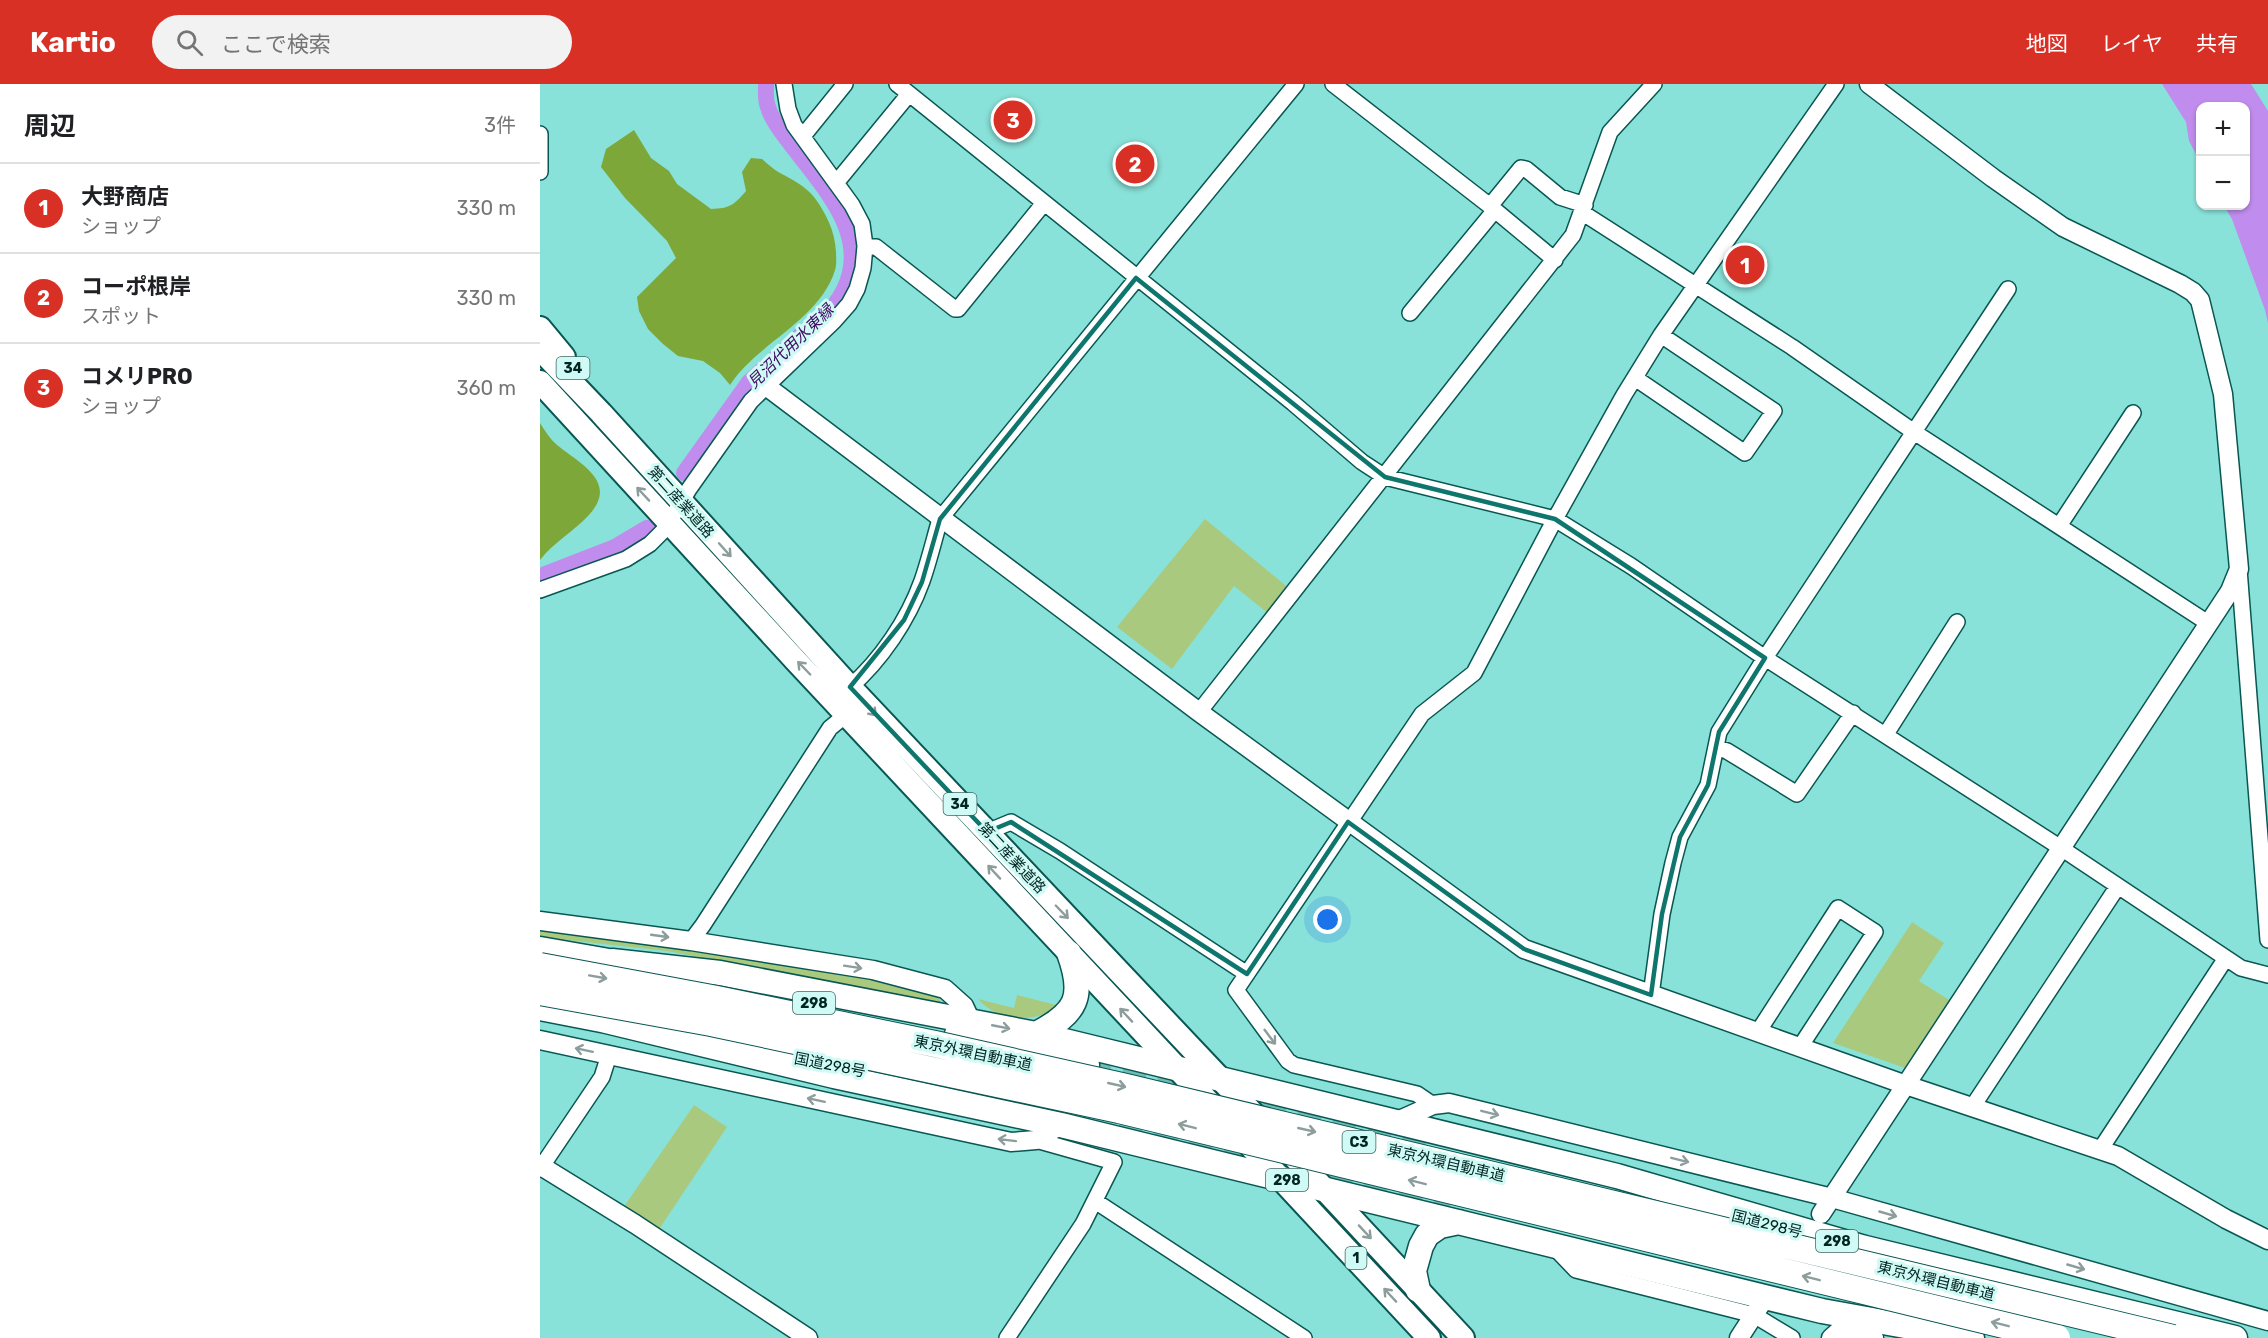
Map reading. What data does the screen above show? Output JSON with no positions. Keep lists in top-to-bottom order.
{
  "streets": {
    "highway": [
      "298",
      "東京外環自動車道",
      "国道298号",
      "C3"
    ],
    "main road": ["34", "第二産業道路", "1"]
  },
  "crossings": [
    ["34", "第二産業道路"],
    ["第二産業道路", "298"],
    ["298", "国道298号"]
  ],
  "water": ["見沼代用水東縁"],
  "page": {
    "header": "Kartio",
    "search": "ここで検索",
    "nav": ["地図", "レイヤ", "共有"],
    "heading": ["周辺", "3件"],
    "pins": ["3", "2", "1"],
    "map_buttons": ["+", "−"],
    "list": [
      {
        "mark": "1",
        "name": "大野商店",
        "note": "ショップ",
        "value": "330 m"
      },
      {
        "mark": "2",
        "name": "コーポ根岸",
        "note": "スポット",
        "value": "330 m"
      },
      {
        "mark": "3",
        "name": "コメリPRO",
        "note": "ショップ",
        "value": "360 m"
      }
    ]
  }
}
